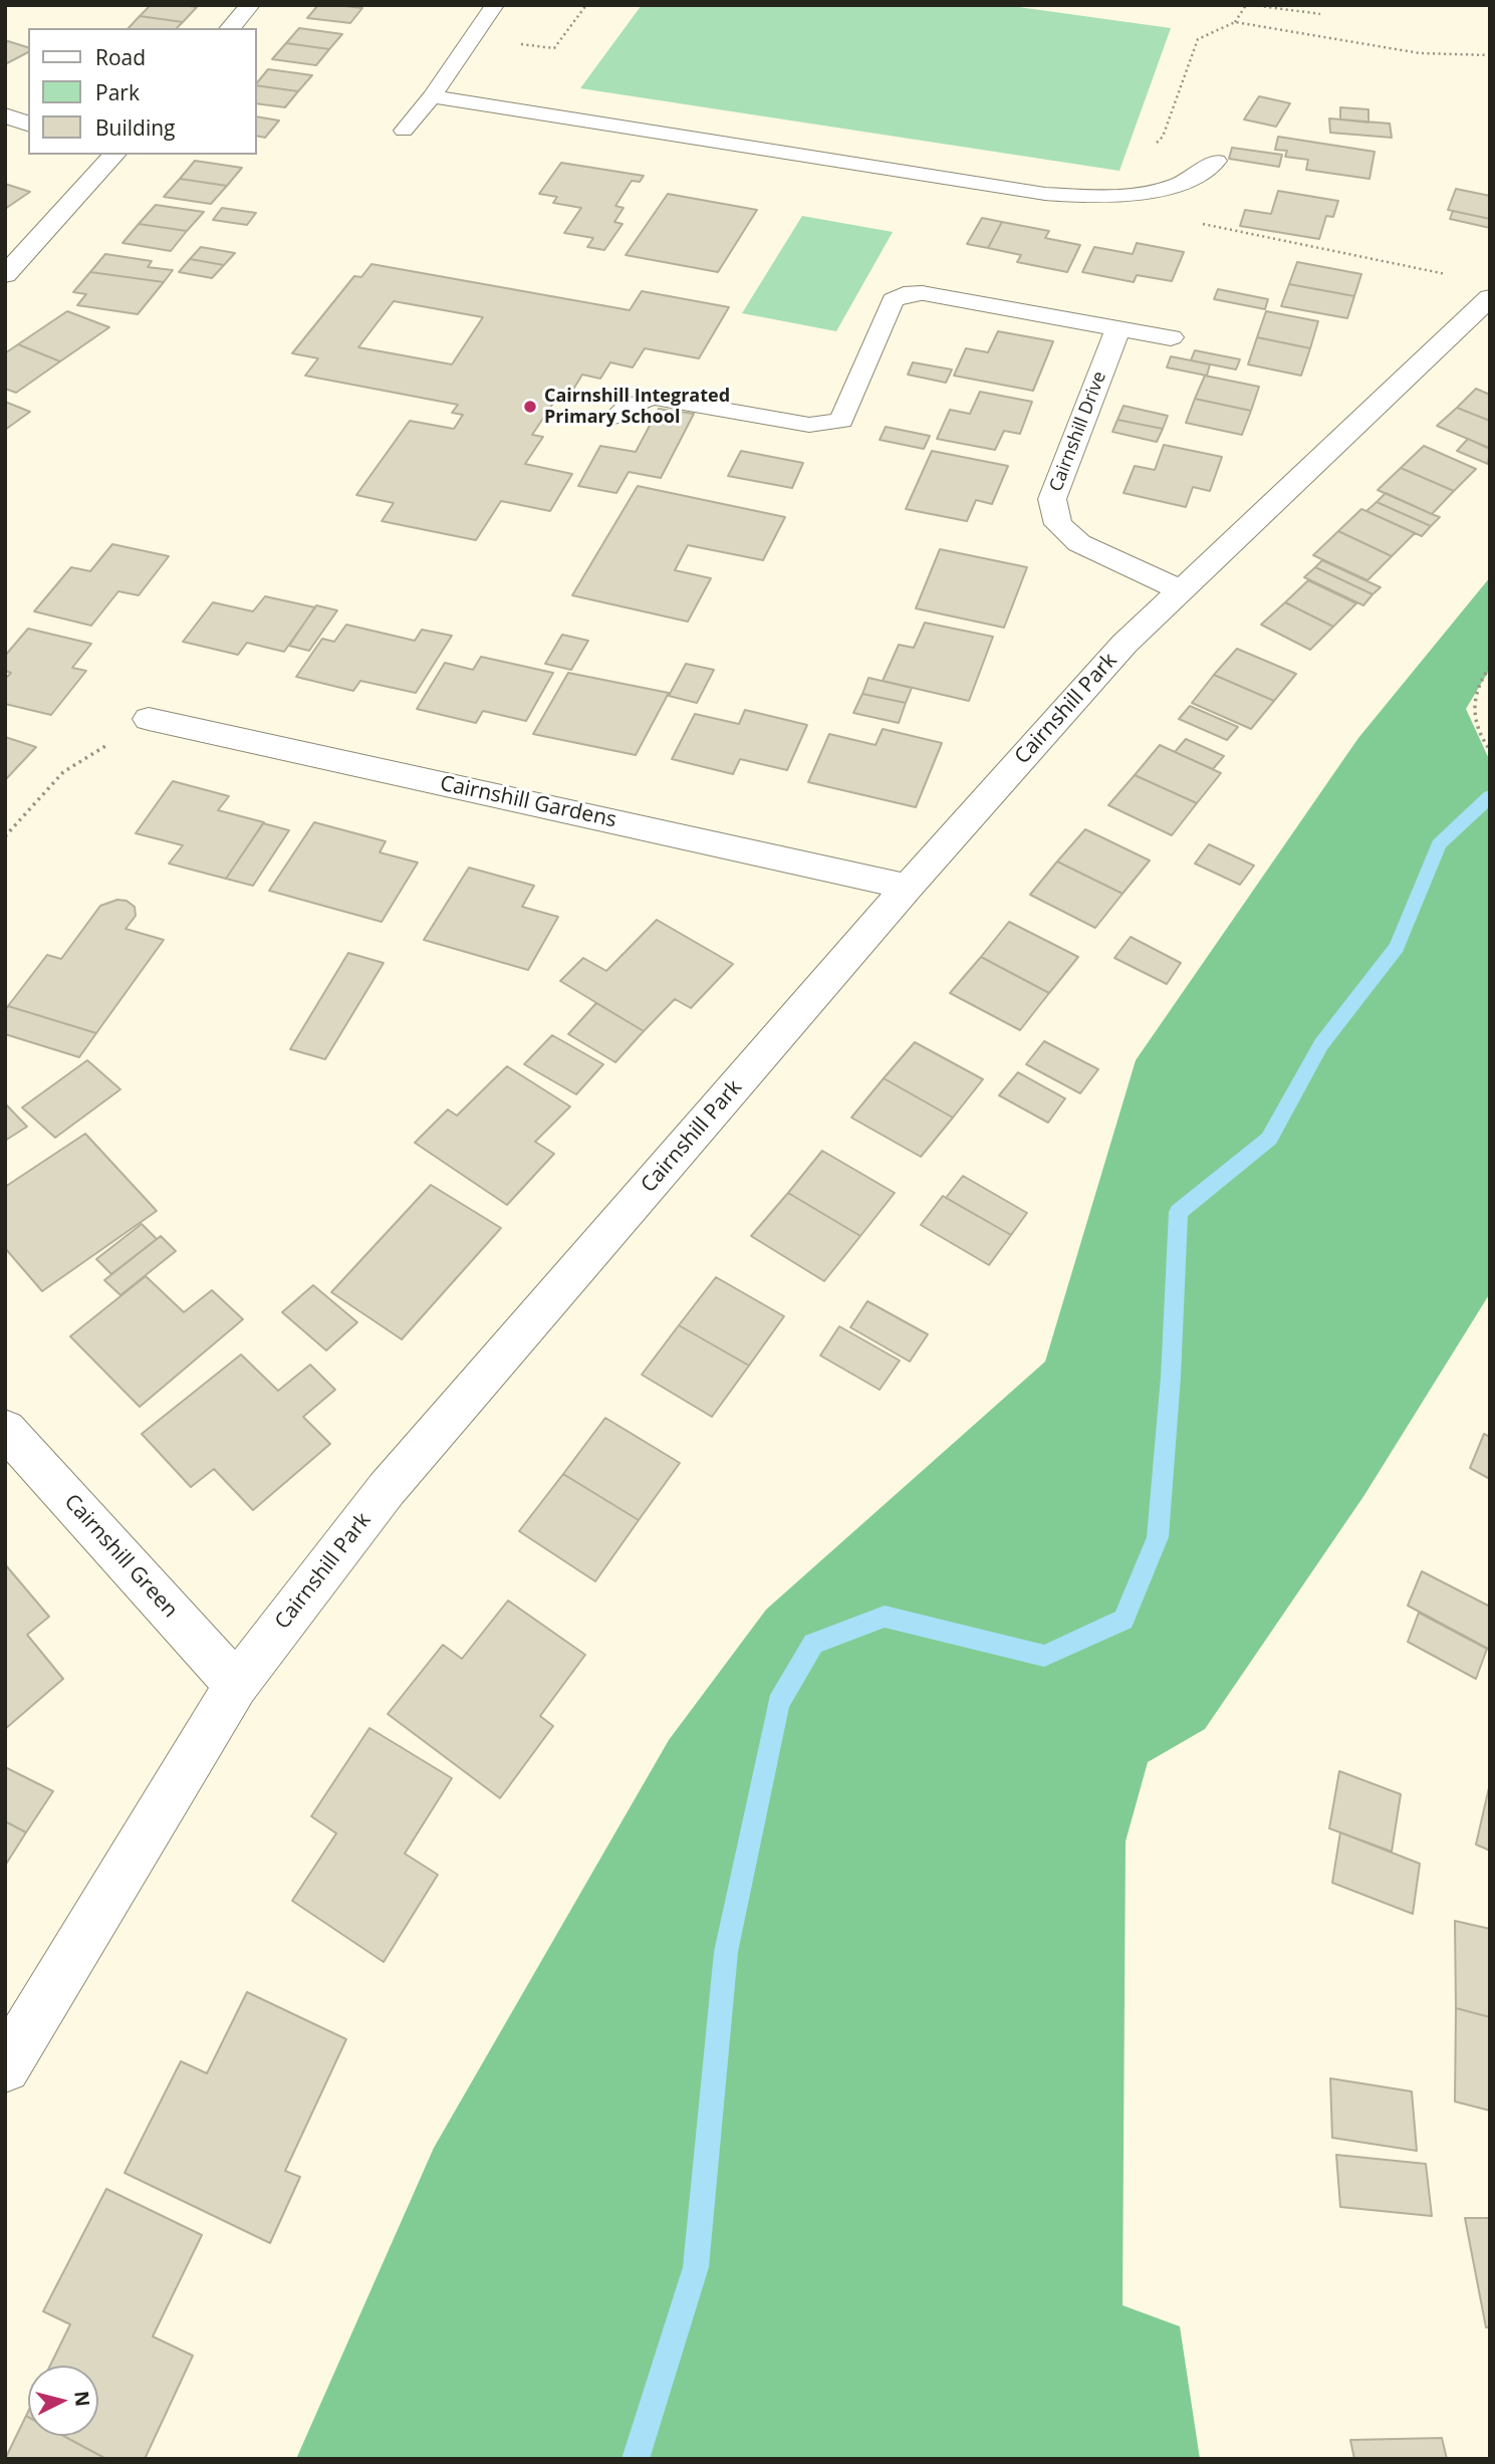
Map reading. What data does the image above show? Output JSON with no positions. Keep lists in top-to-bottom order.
{
  "streets": {
    "street": [
      "Cairnshill Drive",
      "Cairnshill Park",
      "Cairnshill Gardens",
      "Cairnshill Green"
    ]
  },
  "crossings": [
    ["Cairnshill Drive", "Cairnshill Park"],
    ["Cairnshill Park", "Cairnshill Gardens"],
    ["Cairnshill Park", "Cairnshill Green"]
  ],
  "places": ["Cairnshill Integrated Primary School"],
  "legend": ["Road", "Park", "Building"],
  "north": "right"
}
